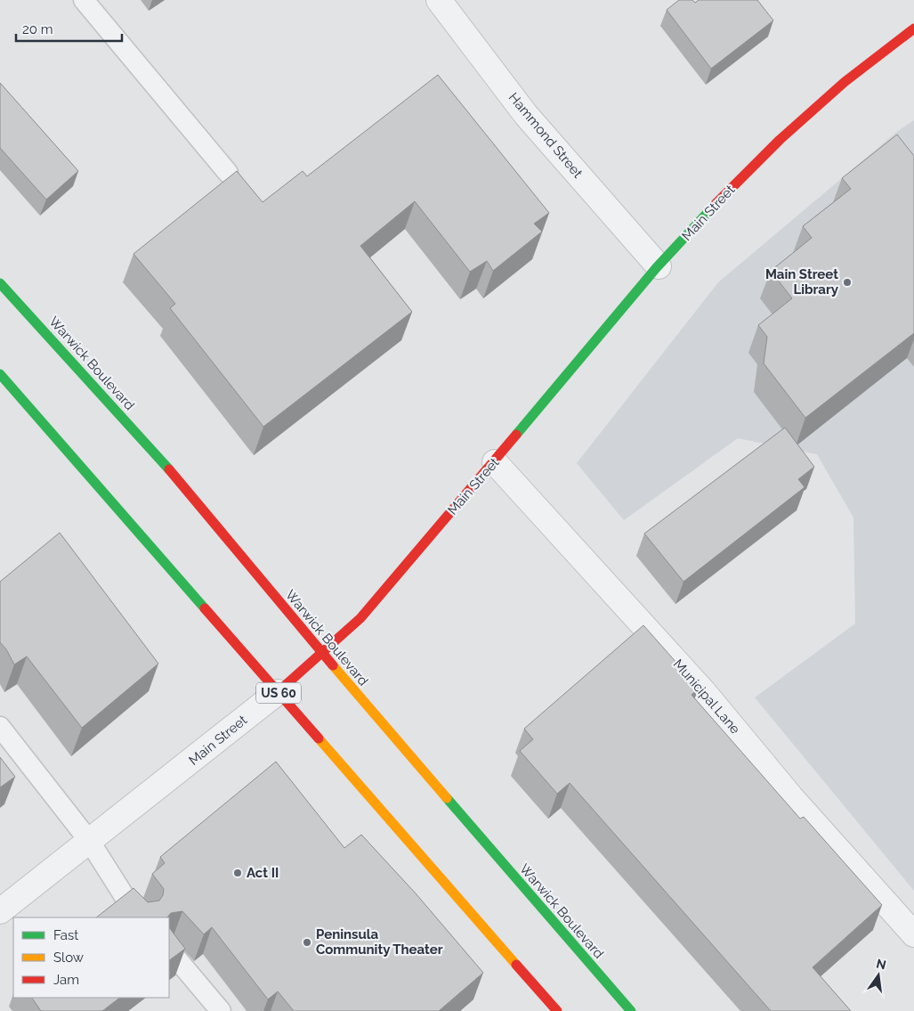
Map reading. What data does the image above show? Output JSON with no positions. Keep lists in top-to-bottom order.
{
  "streets": {
    "main road": ["Main Street", "Warwick Boulevard", "US 60"],
    "street": ["Hammond Street", "Municipal Lane"]
  },
  "crossings": [
    ["Hammond Street", "Main Street"],
    ["Main Street", "Warwick Boulevard"],
    ["Main Street", "US 60"],
    ["Main Street", "Municipal Lane"]
  ],
  "places": ["Main Street Library", "Act II", "Peninsula Community Theater"],
  "legend": ["Fast", "Slow", "Jam"],
  "scale_bar": "20 m",
  "north": "top"
}
